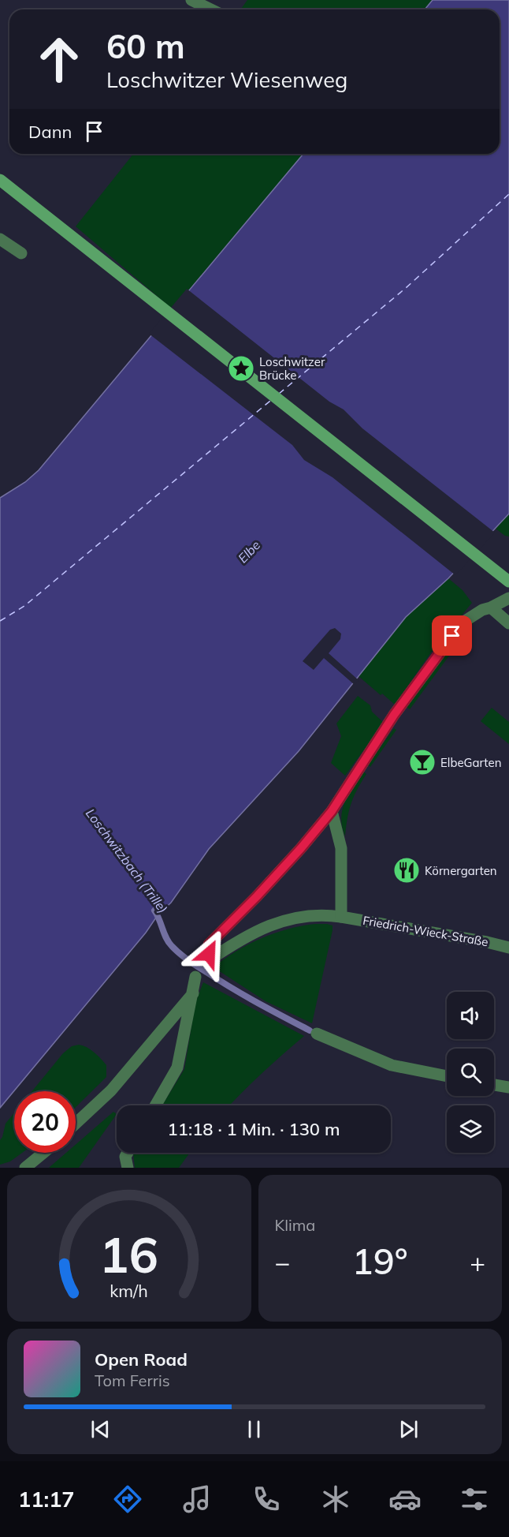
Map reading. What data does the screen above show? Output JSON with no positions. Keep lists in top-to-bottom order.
{
  "streets": {
    "street": ["Friedrich-Wieck-Straße"]
  },
  "water": ["Elbe", "Loschwitzbach (Trille)"],
  "places": {
    "place": ["Loschwitzer Brücke"],
    "bar": ["ElbeGarten"],
    "restaurant": ["Körnergarten"]
  },
  "page": {
    "turn": ["60 m", "Loschwitzer Wiesenweg"],
    "then": "Dann",
    "limit": "20",
    "trip": "11:18 · 1 Min. · 130 m",
    "tile": "Klima",
    "heat": ["−", "19°", "+"],
    "song": ["Open Road", "Tom Ferris"],
    "tabs": "11:17",
    "gauge": ["16", "km/h"]
  }
}
